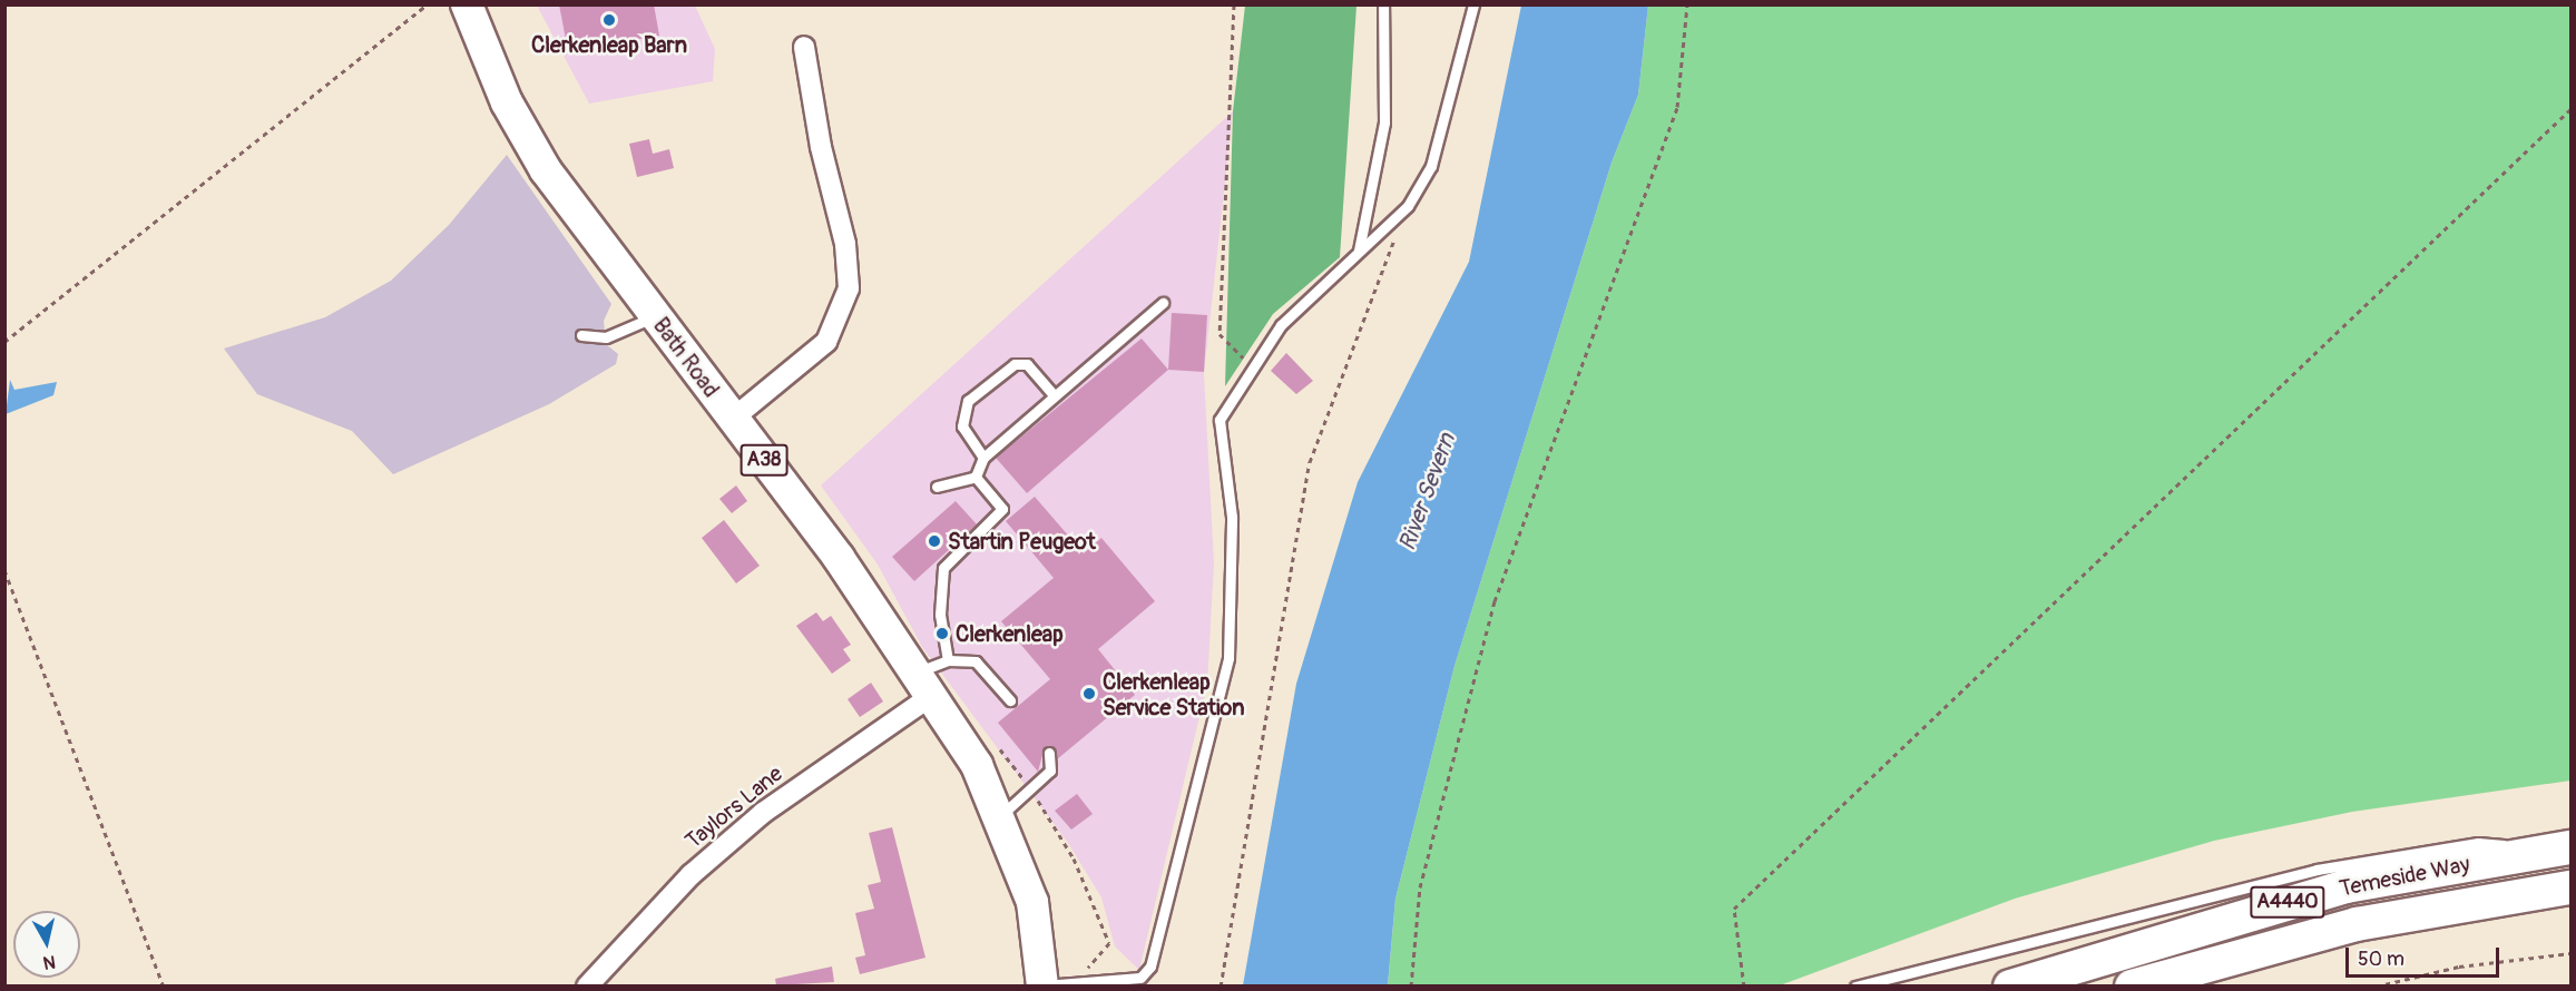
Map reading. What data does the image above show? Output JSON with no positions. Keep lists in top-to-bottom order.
{
  "streets": {
    "highway": ["Temeside Way", "A4440"],
    "main road": ["Bath Road", "A38"],
    "street": ["Taylors Lane"]
  },
  "crossings": [
    ["Bath Road", "A38"],
    ["Bath Road", "Taylors Lane"],
    ["A38", "Taylors Lane"]
  ],
  "water": ["River Severn"],
  "places": [
    "Clerkenleap Barn",
    "Startin Peugeot",
    "Clerkenleap",
    "Clerkenleap Service Station"
  ],
  "scale_bar": "50 m",
  "north": "bottom"
}
